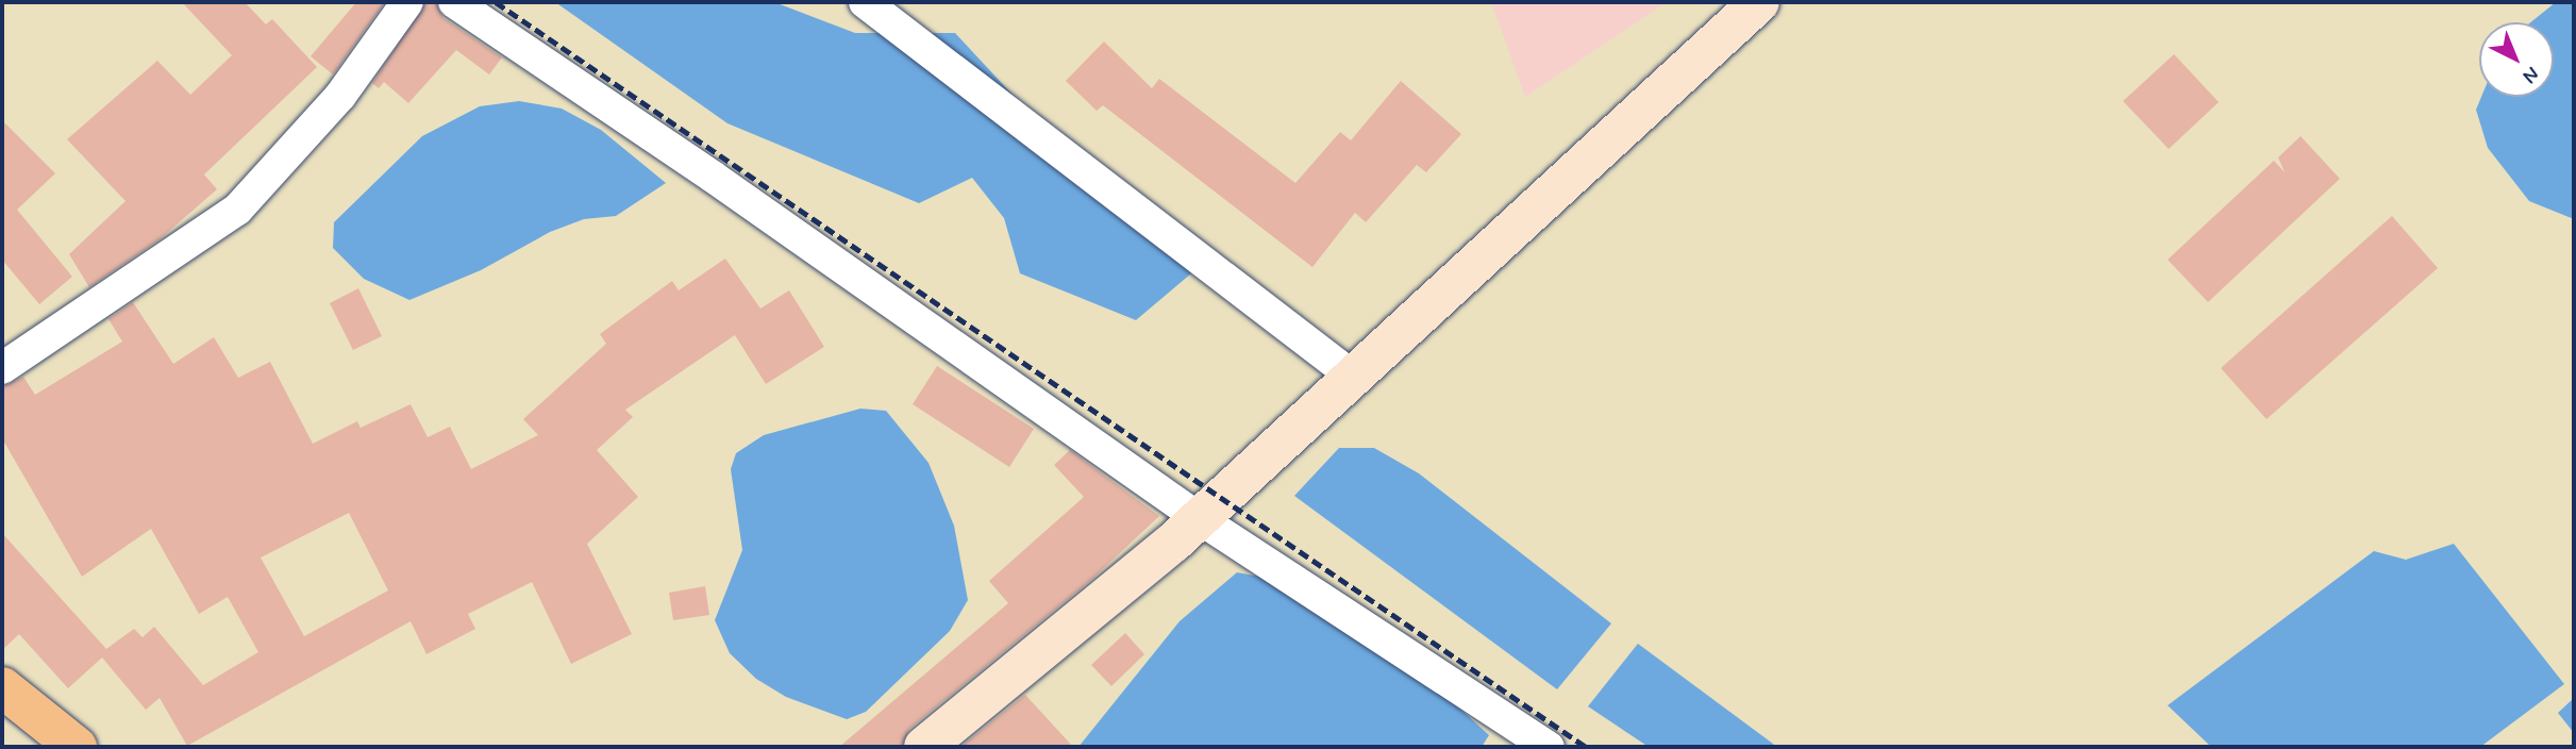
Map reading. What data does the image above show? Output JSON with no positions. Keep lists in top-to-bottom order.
{
  "north": "bottom right"
}
